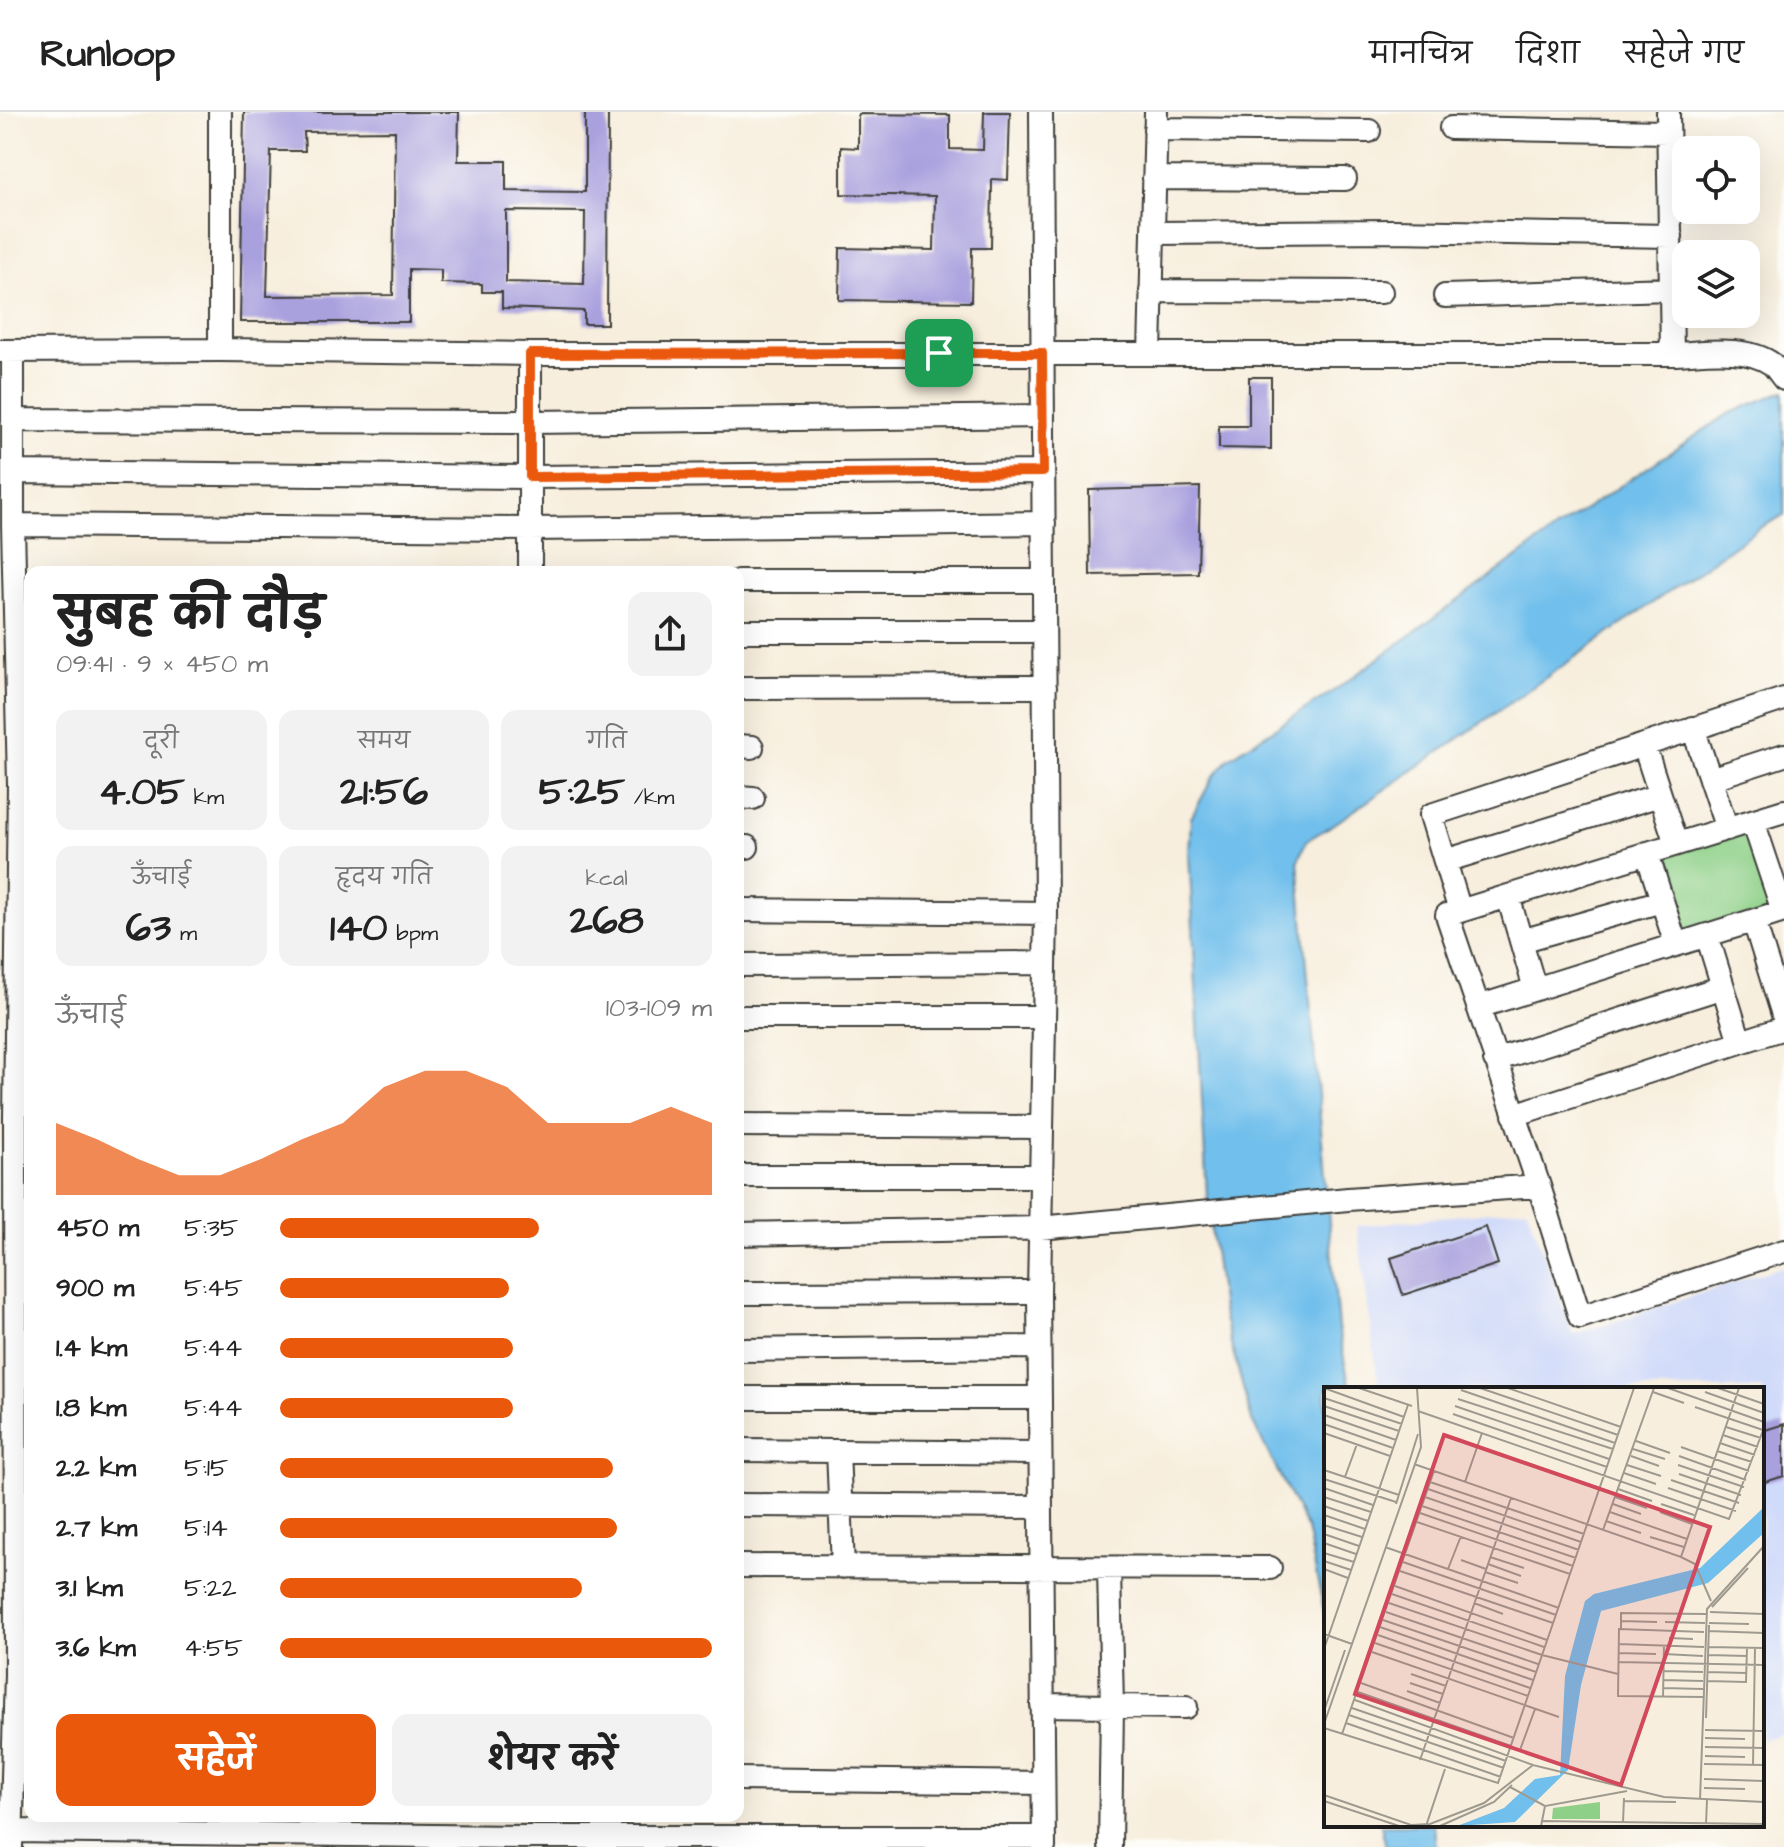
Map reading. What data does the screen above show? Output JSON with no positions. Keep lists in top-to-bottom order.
{
  "page": {
    "header": "Runloop",
    "nav": ["मानचित्र", "दिशा", "सहेजे गए"],
    "heading": ["सुबह की दौड़", "09:41 · 9 × 450 m"],
    "stats": [
      ["दूरी", "4.05 km"],
      ["समय", "21:56"],
      ["गति", "5:25 /km"],
      ["ऊँचाई", "63 m"],
      ["हृदय गति", "140 bpm"],
      ["kcal", "268"]
    ],
    "chart": ["ऊँचाई", "103–109 m"],
    "list": [
      {
        "name": "450 m",
        "note": "5:35"
      },
      {
        "name": "900 m",
        "note": "5:45"
      },
      {
        "name": "1.4 km",
        "note": "5:44"
      },
      {
        "name": "1.8 km",
        "note": "5:44"
      },
      {
        "name": "2.2 km",
        "note": "5:15"
      },
      {
        "name": "2.7 km",
        "note": "5:14"
      },
      {
        "name": "3.1 km",
        "note": "5:22"
      },
      {
        "name": "3.6 km",
        "note": "4:55"
      }
    ],
    "buttons": ["सहेजें", "शेयर करें"]
  }
}
